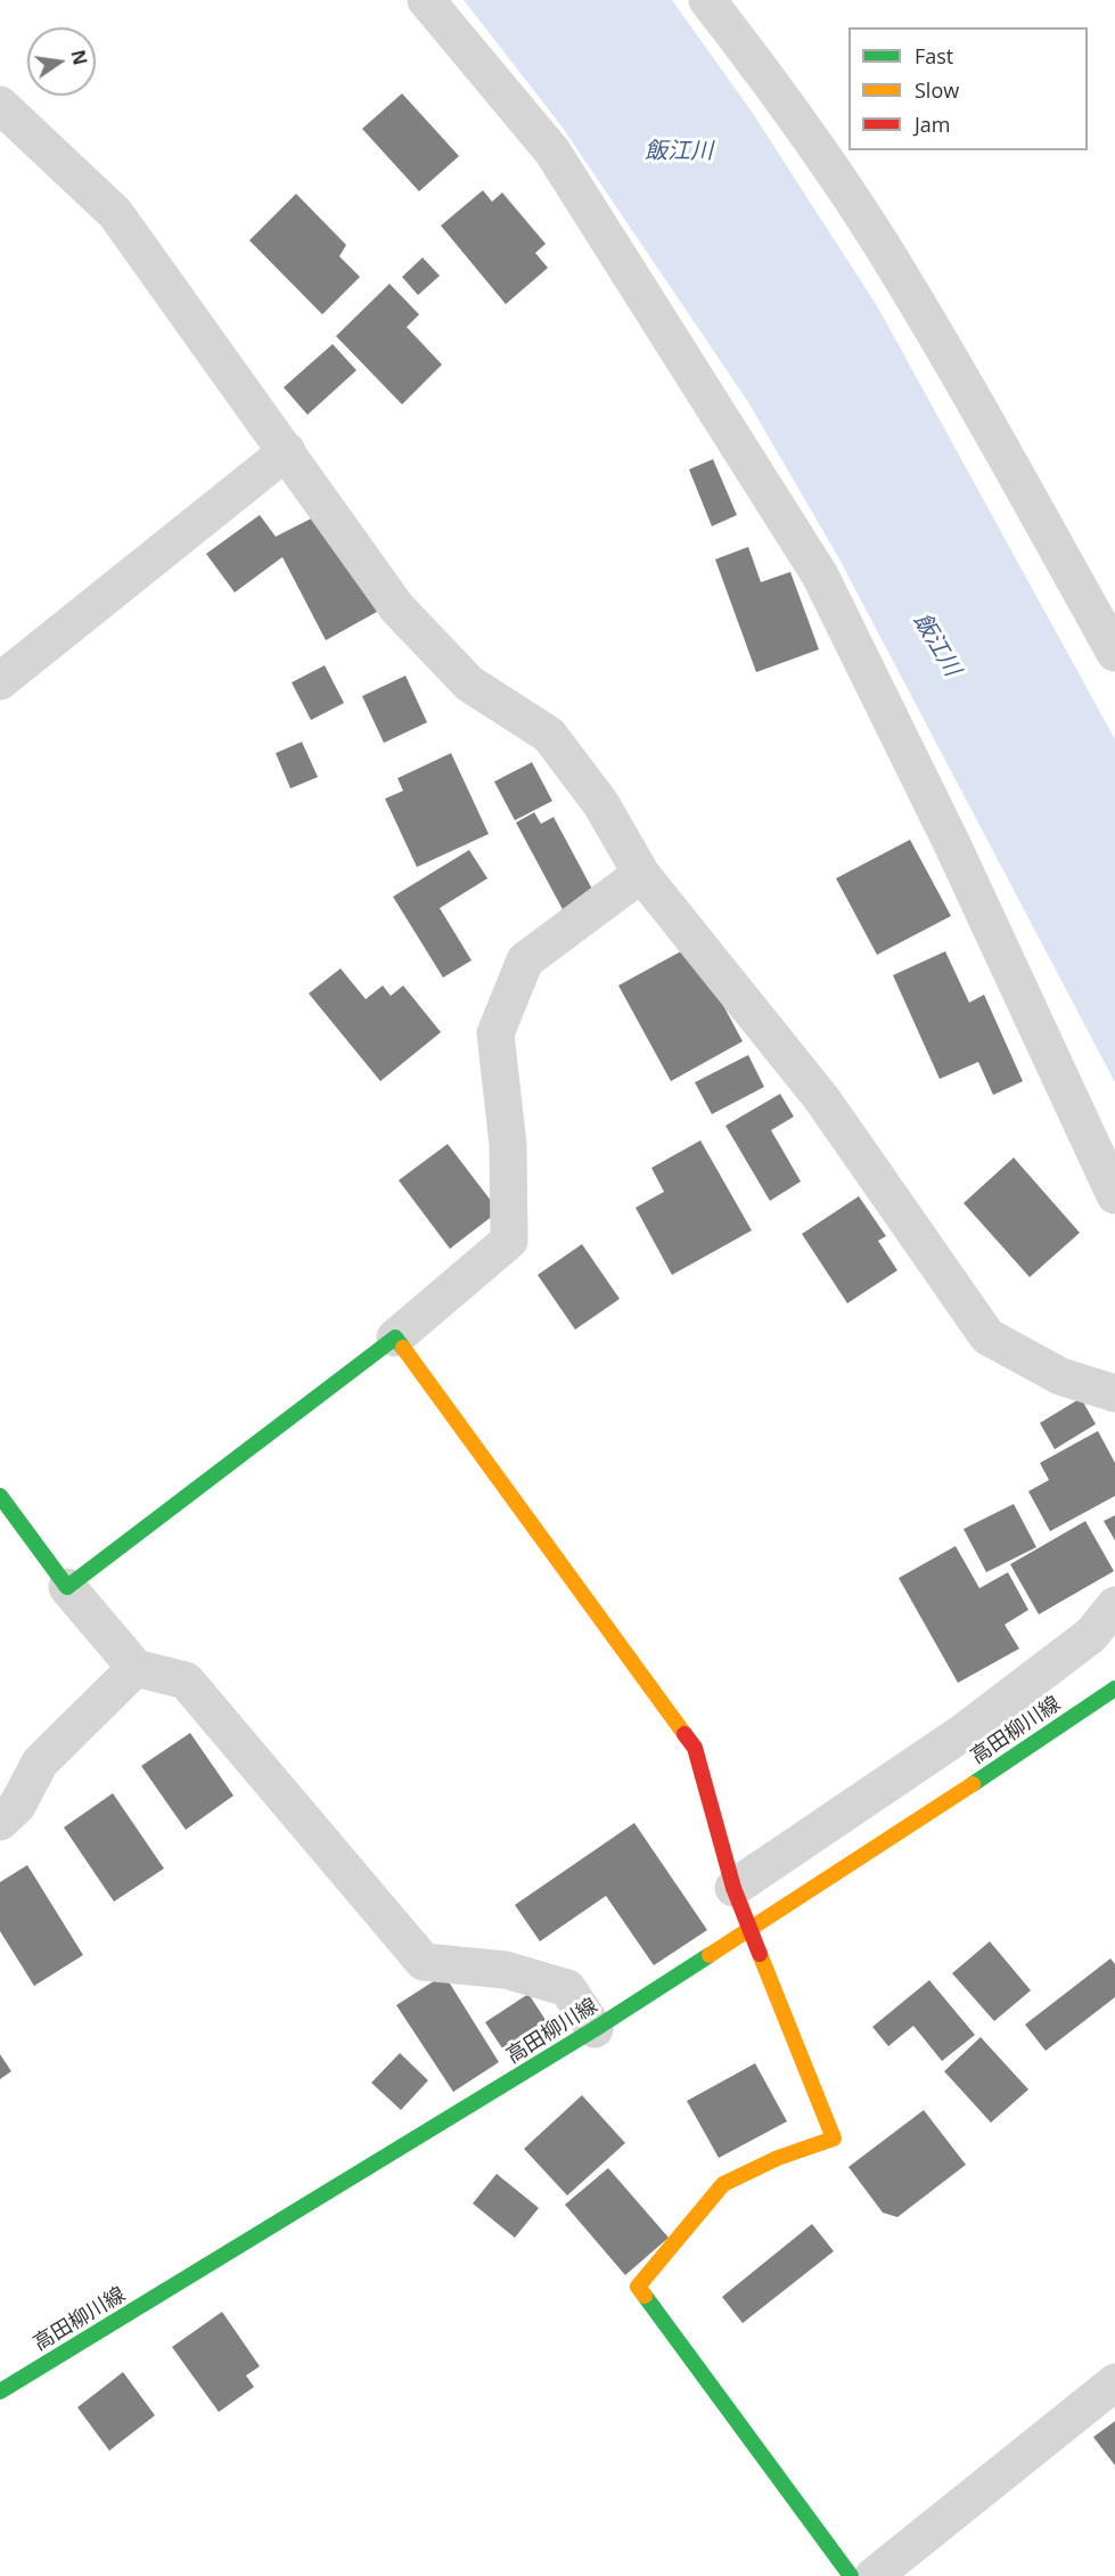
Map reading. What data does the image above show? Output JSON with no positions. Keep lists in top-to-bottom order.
{
  "streets": {
    "street": ["高田柳川線"]
  },
  "water": ["飯江川"],
  "legend": ["Fast", "Slow", "Jam"],
  "north": "right"
}
